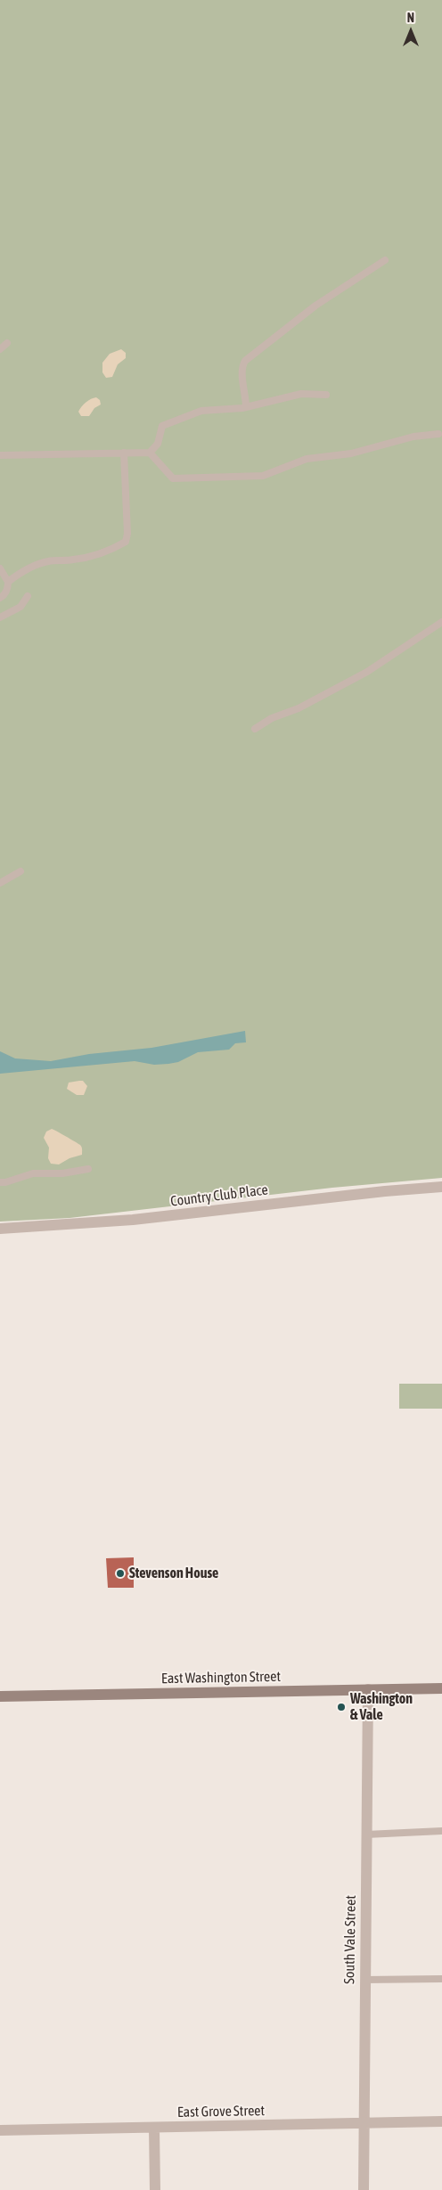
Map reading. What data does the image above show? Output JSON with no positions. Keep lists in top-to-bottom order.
{
  "streets": {
    "main road": ["East Washington Street"],
    "street": ["Country Club Place", "South Vale Street", "East Grove Street"]
  },
  "crossings": [
    ["East Washington Street", "South Vale Street"],
    ["South Vale Street", "East Grove Street"]
  ],
  "places": ["Stevenson House", "Washington & Vale"],
  "north": "top"
}
